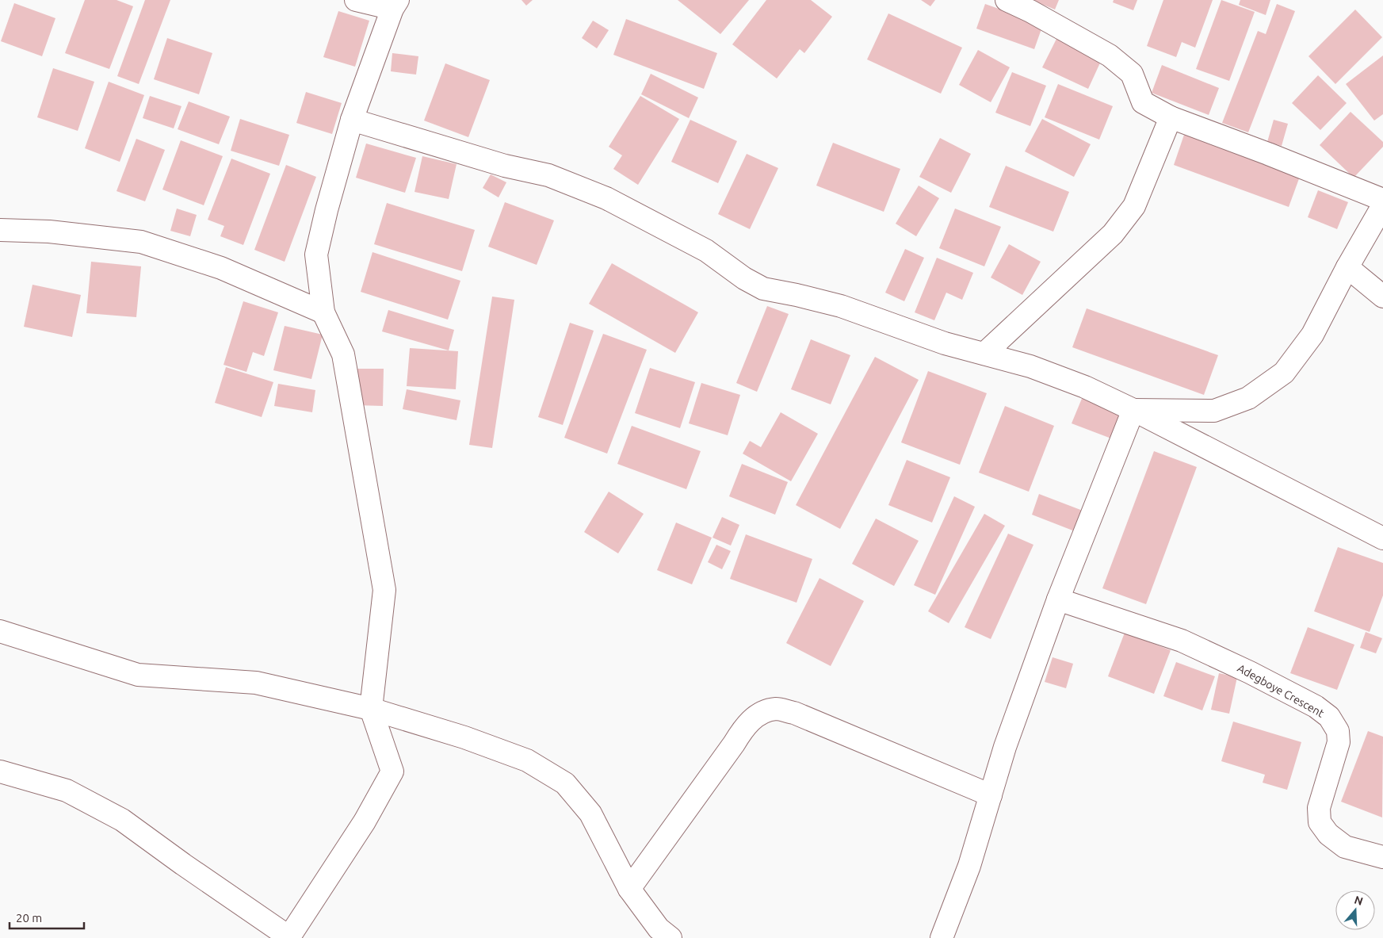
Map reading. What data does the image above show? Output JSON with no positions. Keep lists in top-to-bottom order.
{
  "streets": {
    "street": ["Adegboye Crescent"]
  },
  "scale_bar": "20 m",
  "north": "top"
}
